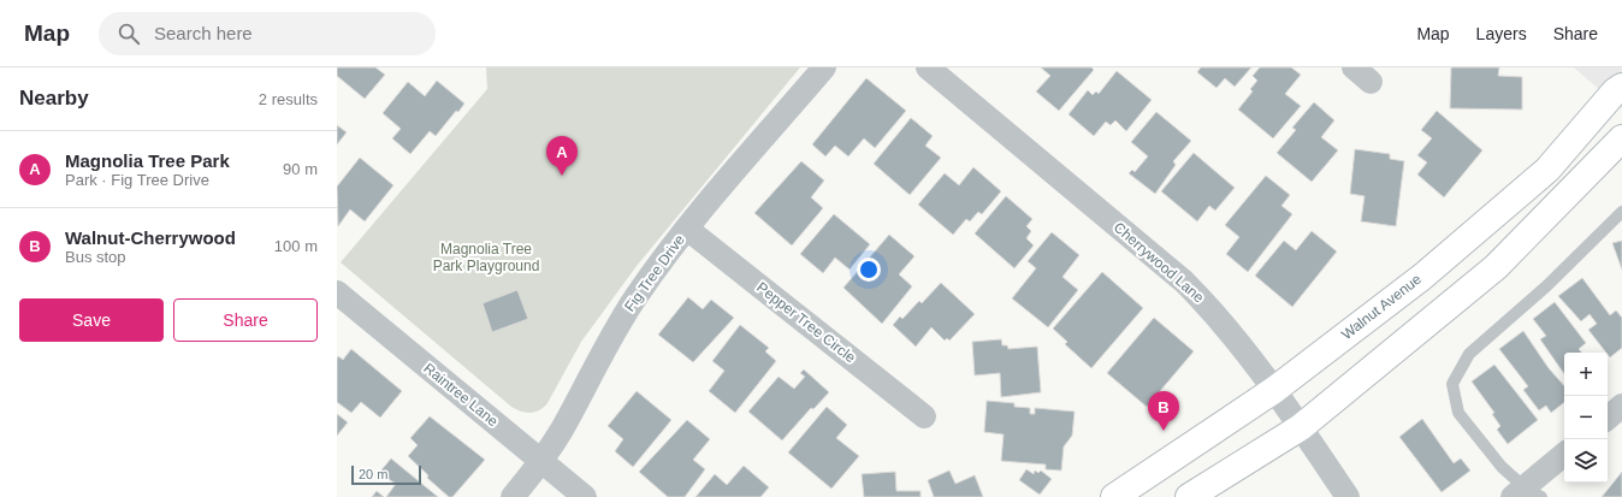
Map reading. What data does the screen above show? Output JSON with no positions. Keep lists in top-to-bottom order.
{
  "streets": {
    "main road": ["Walnut Avenue"],
    "street": [
      "Cherrywood Lane",
      "Fig Tree Drive",
      "Pepper Tree Circle",
      "Raintree Lane"
    ]
  },
  "crossings": [
    ["Cherrywood Lane", "Walnut Avenue"],
    ["Fig Tree Drive", "Pepper Tree Circle"],
    ["Fig Tree Drive", "Raintree Lane"]
  ],
  "parks": ["Magnolia Tree Park Playground"],
  "scale_bar": "20 m",
  "page": {
    "header": "Map",
    "search": "Search here",
    "nav": ["Map", "Layers", "Share"],
    "heading": ["Nearby", "2 results"],
    "list": [
      {
        "mark": "A",
        "name": "Magnolia Tree Park",
        "note": "Park · Fig Tree Drive",
        "value": "90 m"
      },
      {
        "mark": "B",
        "name": "Walnut-Cherrywood",
        "note": "Bus stop",
        "value": "100 m"
      }
    ],
    "pins": ["A", "B"],
    "buttons": ["Save", "Share"],
    "map_buttons": ["+", "−"],
    "scale": "20 m"
  }
}
